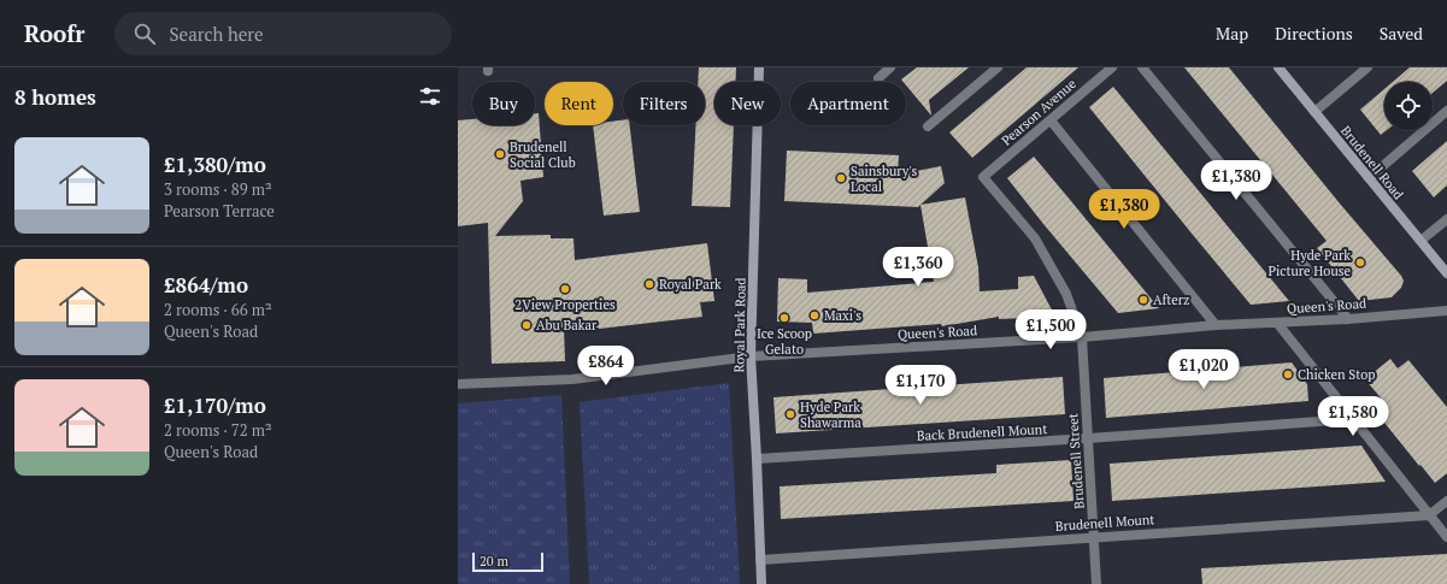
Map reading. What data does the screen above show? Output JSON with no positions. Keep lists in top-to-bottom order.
{
  "streets": {
    "street": [
      "Pearson Avenue",
      "Brudenell Road",
      "Queen's Road",
      "Royal Park Road",
      "Back Brudenell Mount",
      "Brudenell Street",
      "Brudenell Mount"
    ]
  },
  "crossings": [
    ["Pearson Avenue", "Brudenell Street"],
    ["Queen's Road", "Royal Park Road"],
    ["Queen's Road", "Brudenell Street"],
    ["Royal Park Road", "Back Brudenell Mount"],
    ["Royal Park Road", "Brudenell Mount"],
    ["Back Brudenell Mount", "Brudenell Street"],
    ["Brudenell Street", "Brudenell Mount"]
  ],
  "places": [
    "Brudenell Social Club",
    "Sainsbury's Local",
    "Hyde Park Picture House",
    "Royal Park",
    "2View Properties",
    "Afterz",
    "Maxi's",
    "Ice Scoop Gelato",
    "Abu Bakar",
    "Chicken Stop",
    "Hyde Park Shawarma"
  ],
  "scale_bar": "20 m",
  "page": {
    "header": "Roofr",
    "search": "Search here",
    "nav": ["Map", "Directions", "Saved"],
    "heading": "8 homes",
    "chip": [
      "Buy",
      "Rent",
      "Filters",
      "New",
      "Apartment"
    ],
    "list": [
      {
        "name": "£1,380/mo",
        "note": "3 rooms · 89 m² · Pearson Terrace"
      },
      {
        "name": "£864/mo",
        "note": "2 rooms · 66 m² · Queen's Road"
      },
      {
        "name": "£1,170/mo",
        "note": "2 rooms · 72 m² · Queen's Road"
      }
    ],
    "price": [
      "£1,380",
      "£1,380",
      "£1,360",
      "£1,500",
      "£864",
      "£1,020",
      "£1,170",
      "£1,580"
    ],
    "scale": "20 m"
  }
}
